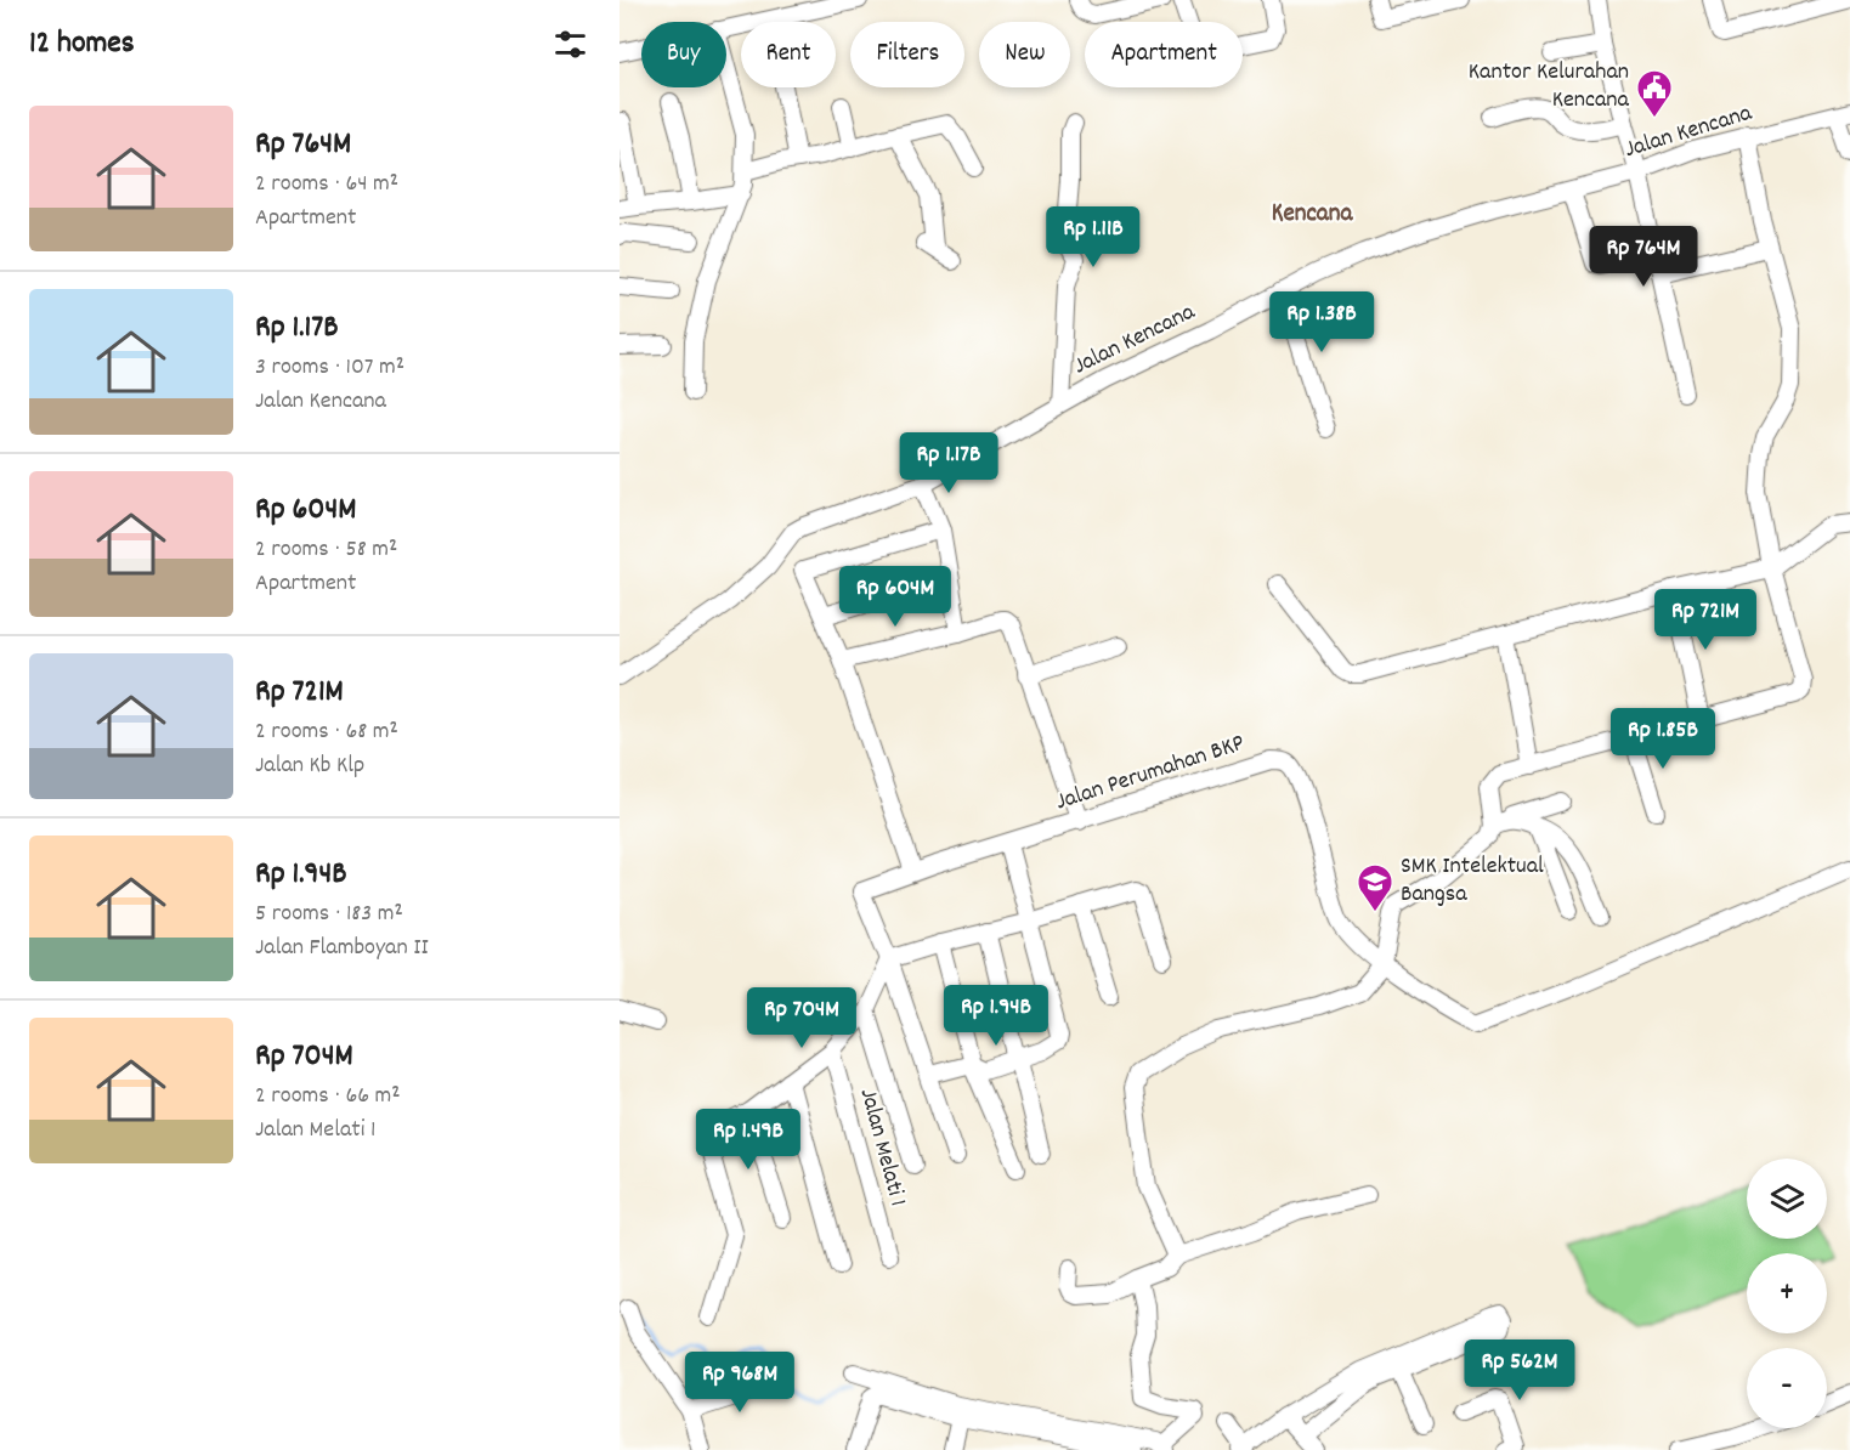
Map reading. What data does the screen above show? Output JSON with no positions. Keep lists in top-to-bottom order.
{
  "streets": {
    "street": ["Jalan Kencana", "Jalan Perumahan BKP", "Jalan Melati 1"]
  },
  "districts": ["Kencana"],
  "places": {
    "public building": ["Kantor Kelurahan Kencana"],
    "school or university": ["SMK Intelektual Bangsa"]
  },
  "page": {
    "heading": "12 homes",
    "chip": [
      "Buy",
      "Rent",
      "Filters",
      "New",
      "Apartment"
    ],
    "list": [
      {
        "name": "Rp 764M",
        "note": "2 rooms · 64 m² · Apartment"
      },
      {
        "name": "Rp 1.17B",
        "note": "3 rooms · 107 m² · Jalan Kencana"
      },
      {
        "name": "Rp 604M",
        "note": "2 rooms · 58 m² · Apartment"
      },
      {
        "name": "Rp 721M",
        "note": "2 rooms · 68 m² · Jalan Kb Klp"
      },
      {
        "name": "Rp 1.94B",
        "note": "5 rooms · 183 m² · Jalan Flamboyan II"
      },
      {
        "name": "Rp 704M",
        "note": "2 rooms · 66 m² · Jalan Melati 1"
      }
    ],
    "price": [
      "Rp 1.11B",
      "Rp 764M",
      "Rp 1.38B",
      "Rp 1.17B",
      "Rp 604M",
      "Rp 721M",
      "Rp 1.85B",
      "Rp 1.94B",
      "Rp 704M",
      "Rp 1.49B",
      "Rp 562M",
      "Rp 968M"
    ],
    "map_buttons": ["+", "−"]
  }
}
